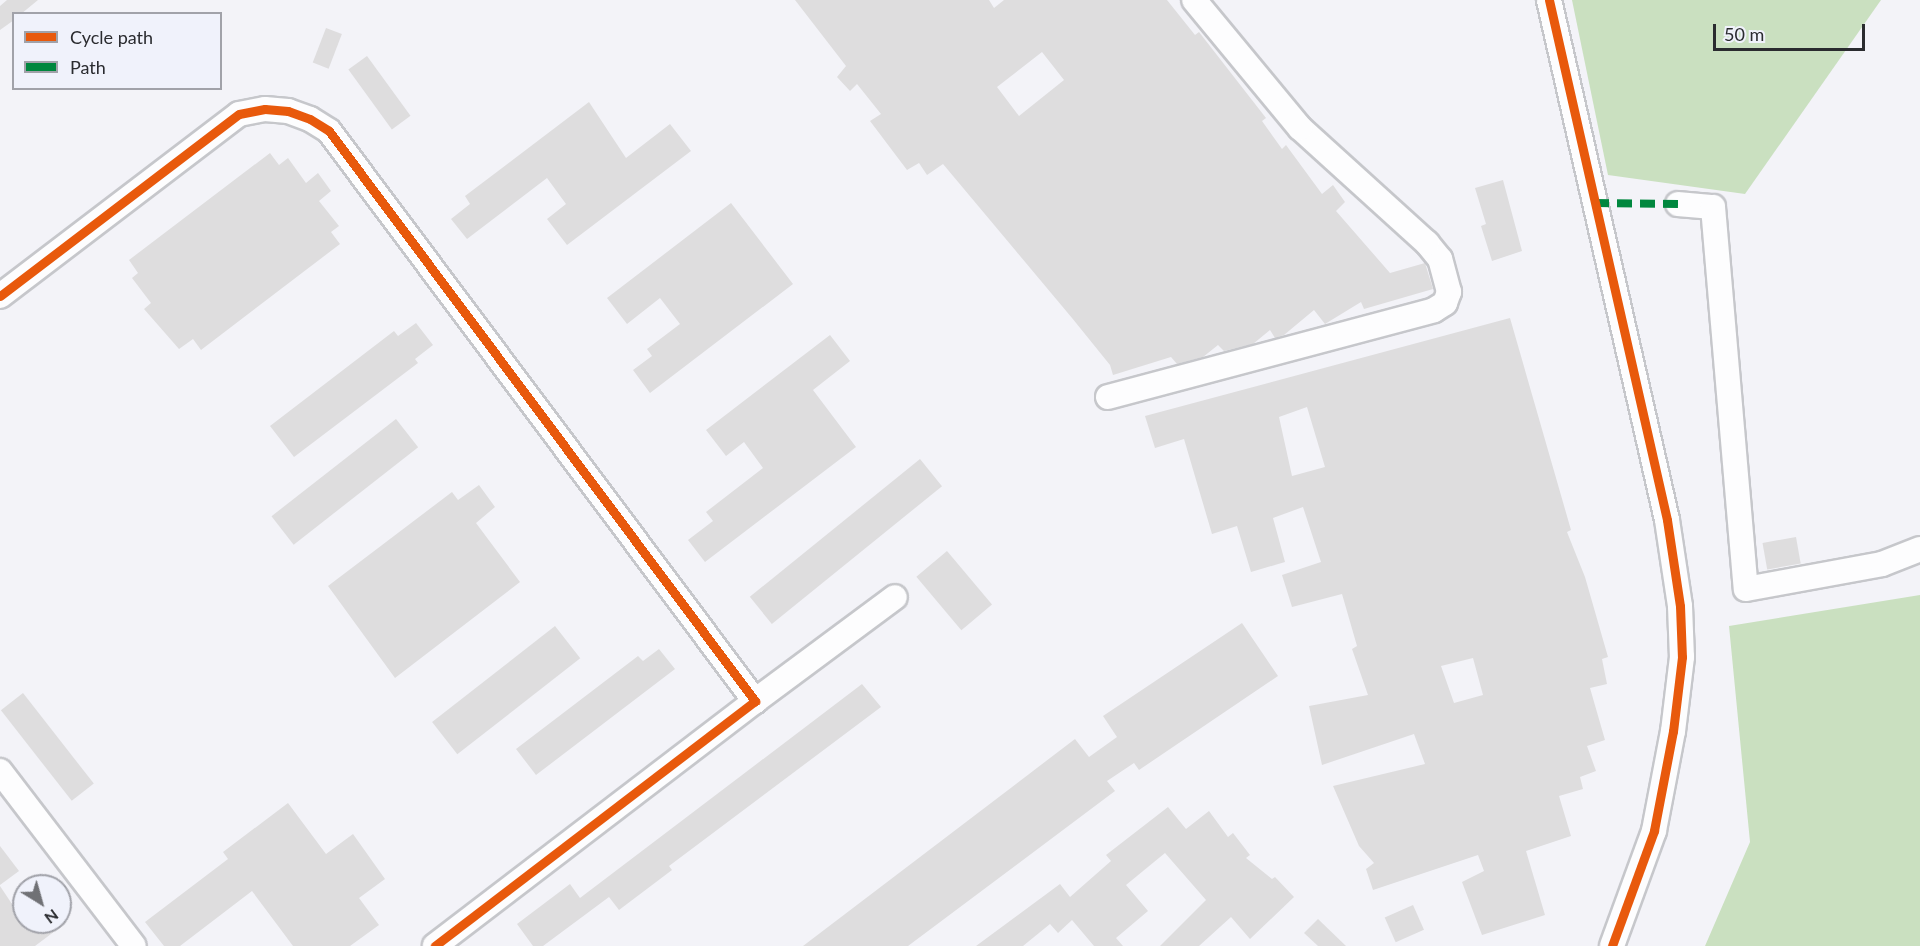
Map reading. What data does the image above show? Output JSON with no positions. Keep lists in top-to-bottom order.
{
  "legend": ["Cycle path", "Path"],
  "scale_bar": "50 m",
  "north": "bottom right"
}
